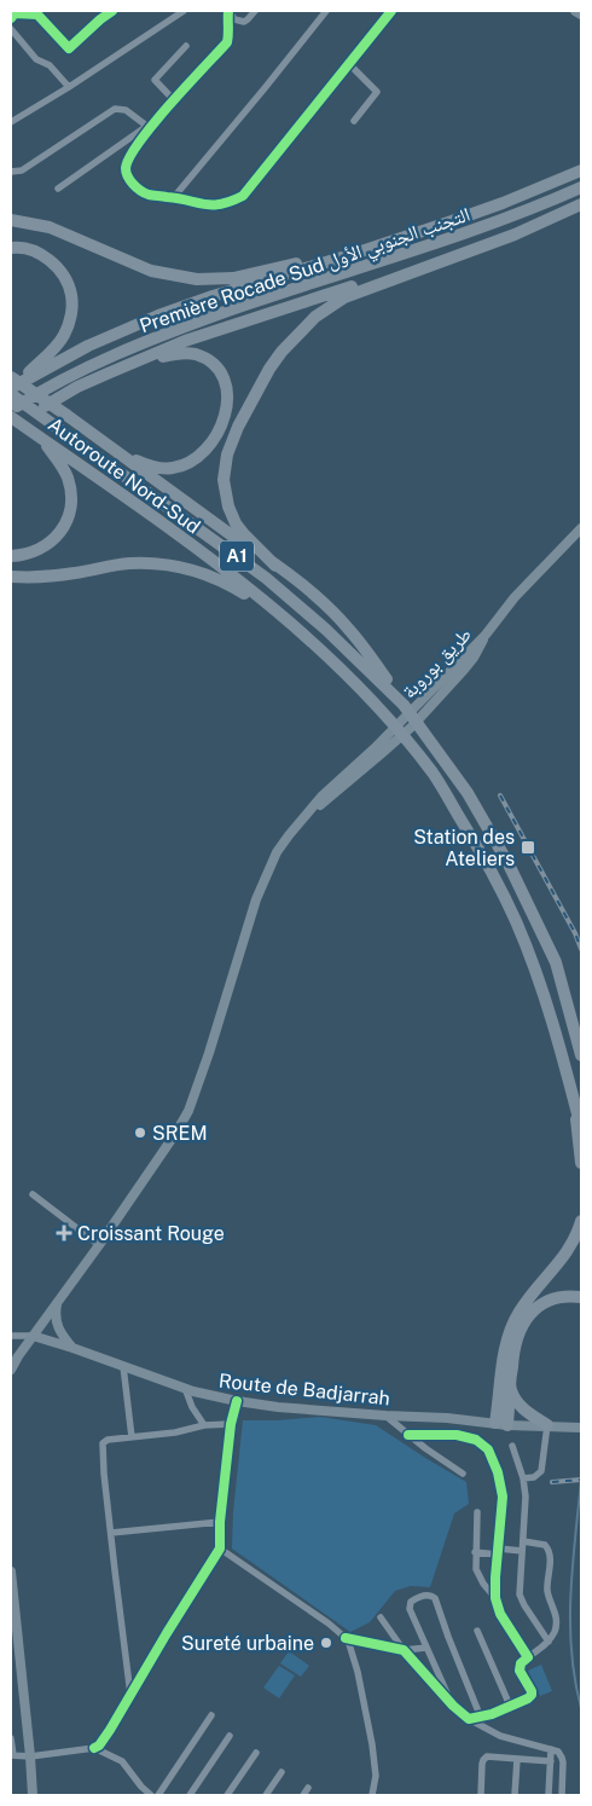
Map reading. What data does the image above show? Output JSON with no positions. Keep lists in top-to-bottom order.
{
  "streets": {
    "highway": ["Première Rocade Sud التجنب الجنوبي الأول", "Autoroute Nord-Sud", "A1"],
    "main road": ["طريق بوروبة", "Route de Badjarrah"]
  },
  "crossings": [
    ["Première Rocade Sud التجنب الجنوبي الأول", "Autoroute Nord-Sud"],
    ["طريق بوروبة", "Route de Badjarrah"]
  ],
  "places": {
    "transit": ["Station des Ateliers"],
    "other": ["SREM", "Sureté urbaine"],
    "health": ["Croissant Rouge"]
  }
}
